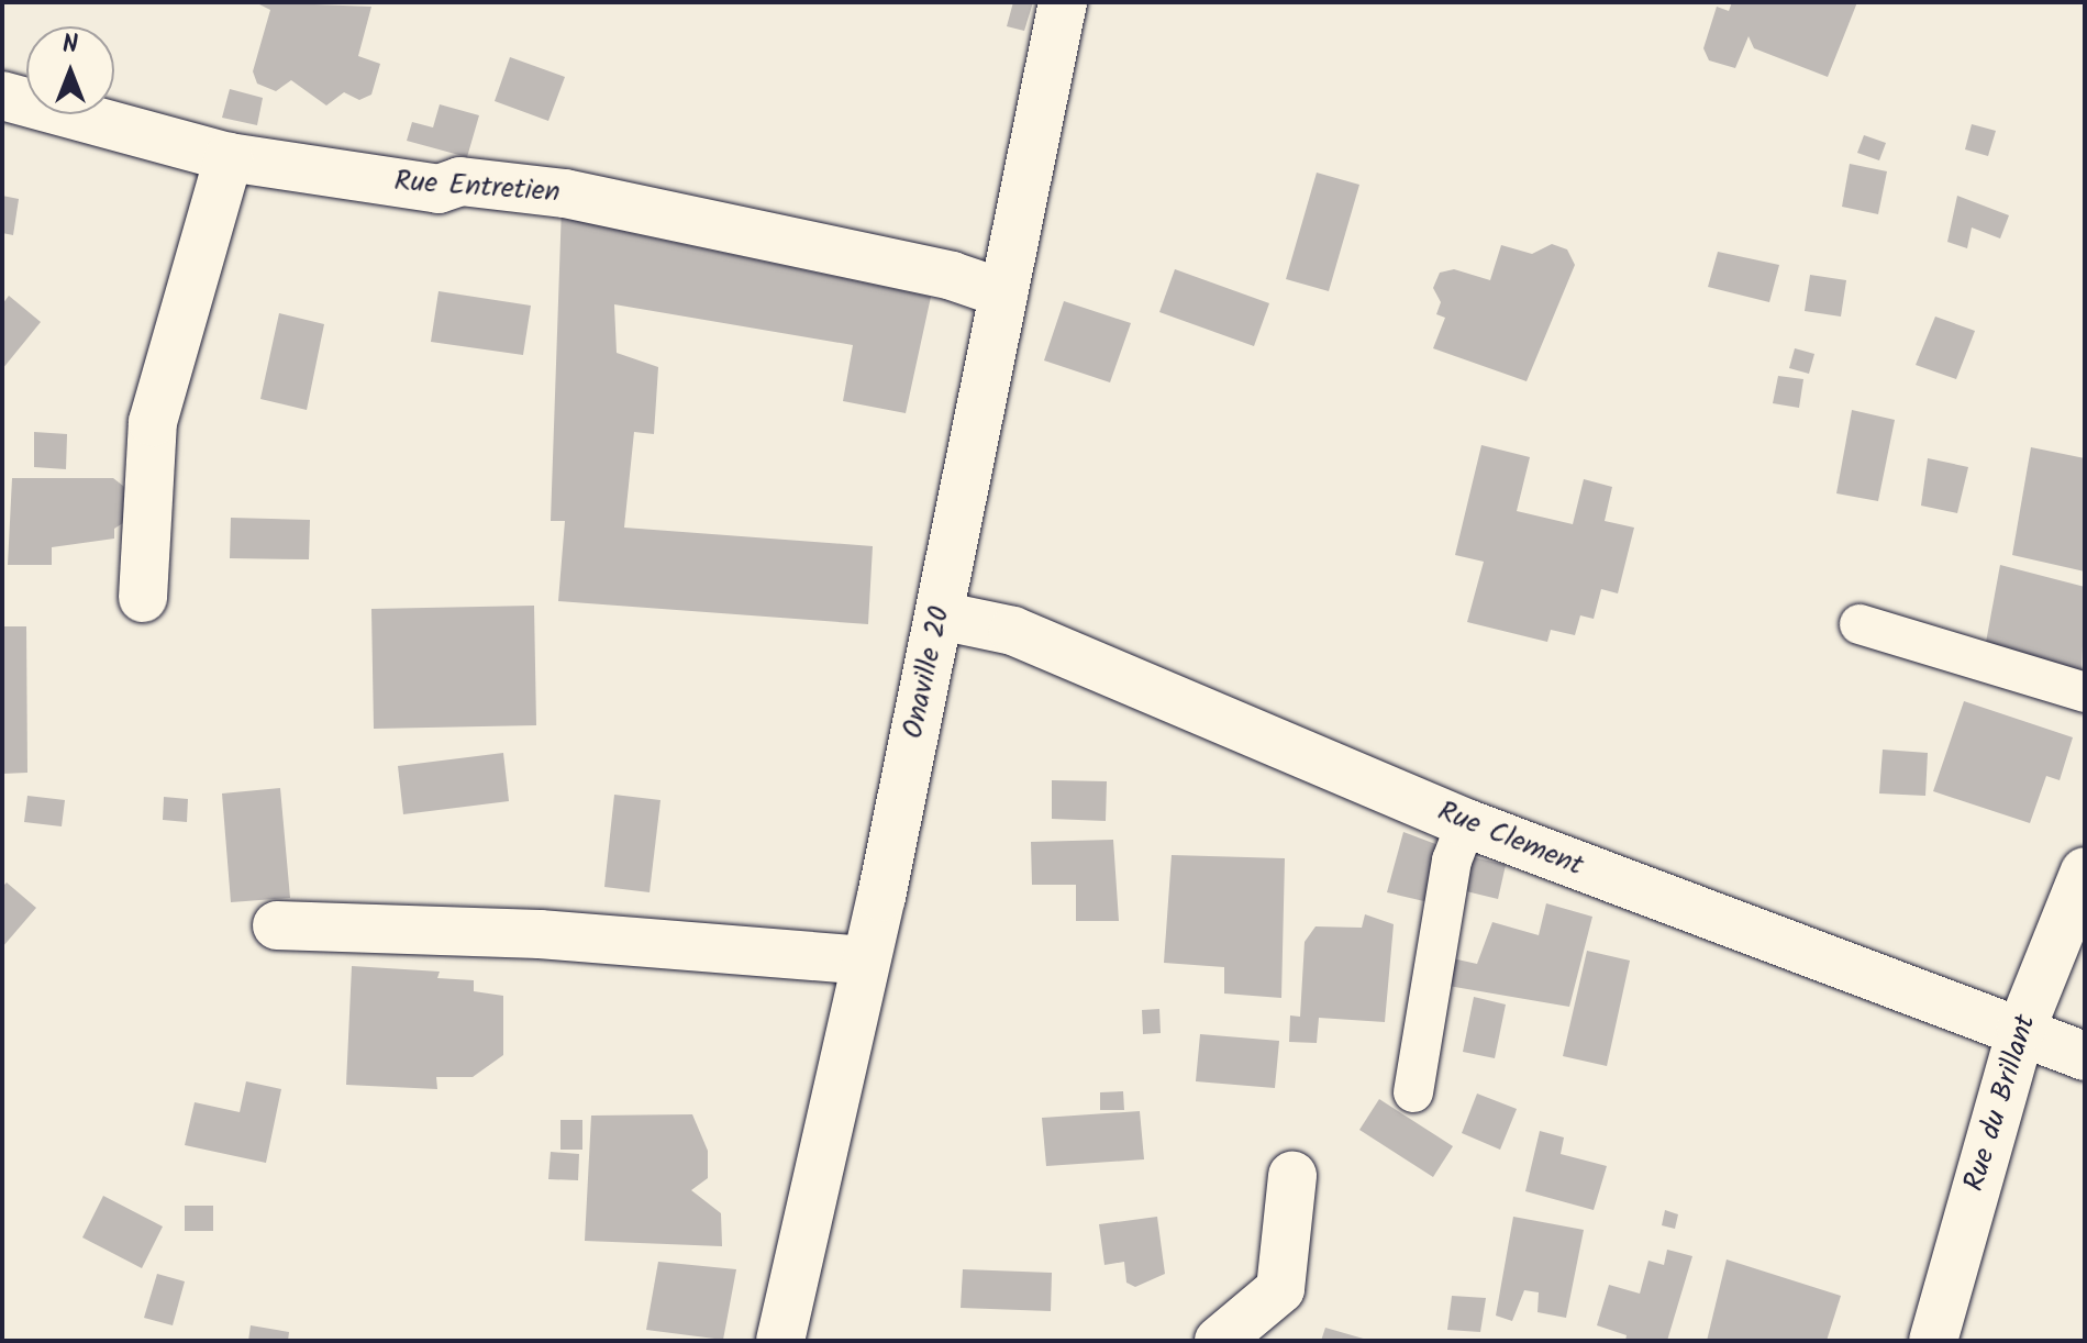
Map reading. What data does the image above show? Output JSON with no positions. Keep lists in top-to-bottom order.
{
  "streets": {
    "street": [
      "Rue Entretien",
      "Onaville 20",
      "Rue Clement",
      "Rue du Brillant"
    ]
  },
  "crossings": [
    ["Rue Entretien", "Onaville 20"],
    ["Onaville 20", "Rue Clement"],
    ["Rue Clement", "Rue du Brillant"]
  ],
  "north": "top"
}
